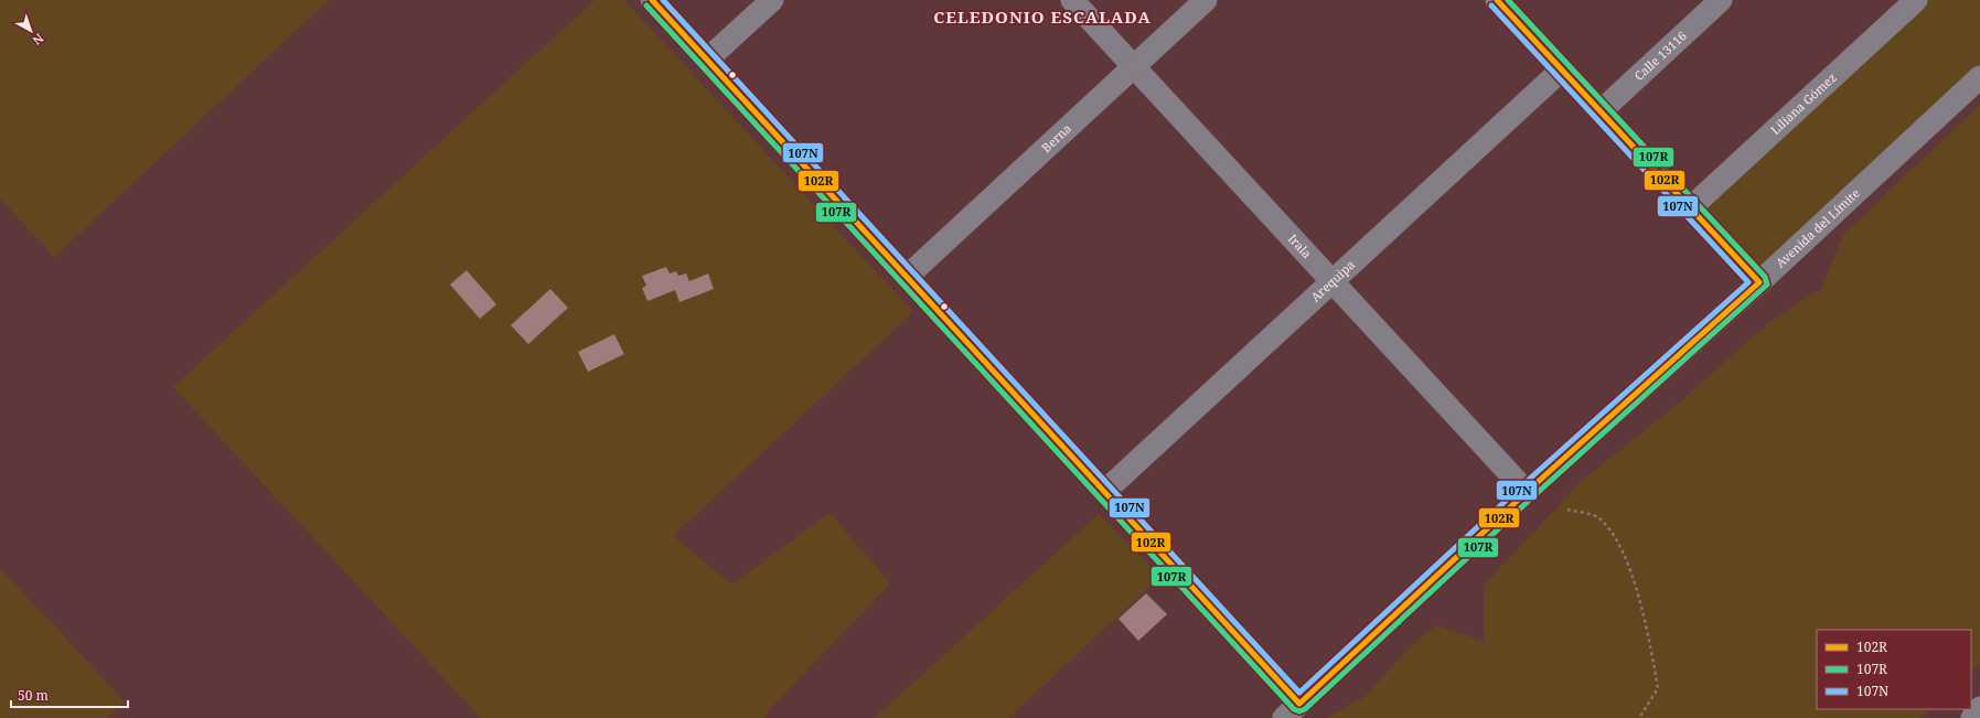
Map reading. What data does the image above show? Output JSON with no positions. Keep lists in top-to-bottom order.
{
  "streets": {
    "street": [
      "Calle 13116",
      "Liliana Gómez",
      "Berna",
      "Avenida del Límite",
      "Irala",
      "Arequipa"
    ]
  },
  "crossings": [
    ["Berna", "Irala"],
    ["Avenida del Límite", "Irala"],
    ["Irala", "Arequipa"]
  ],
  "districts": ["CELEDONIO ESCALADA"],
  "lines": ["transit line 102R", "transit line 107R", "transit line 107N"],
  "legend": ["102R", "107R", "107N"],
  "scale_bar": "50 m",
  "north": "bottom right"
}
